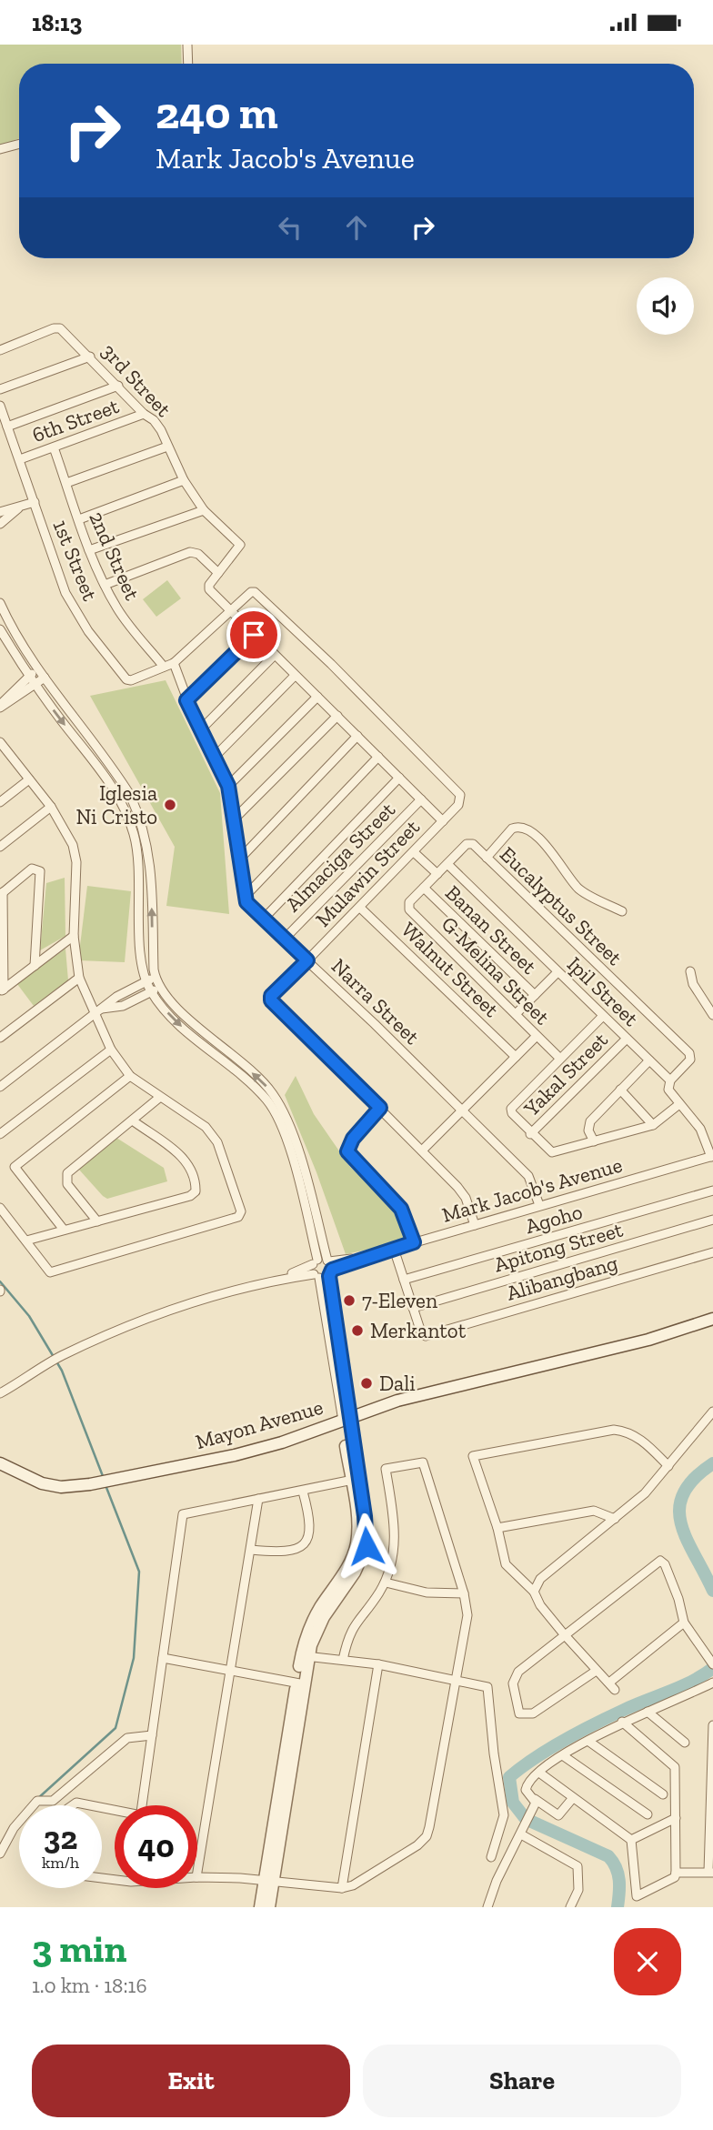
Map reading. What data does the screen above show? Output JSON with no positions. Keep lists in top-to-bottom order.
{
  "streets": {
    "main road": ["Mayon Avenue"],
    "street": [
      "3rd Street",
      "6th Street",
      "2nd Street",
      "1st Street",
      "Almaciga Street",
      "Mulawin Street",
      "Eucalyptus Street",
      "Banan Street",
      "Walnut Street",
      "G-Melina Street",
      "Ipil Street",
      "Narra Street",
      "Yakal Street",
      "Mark Jacob's Avenue",
      "Agoho",
      "Apitong Street",
      "Alibangbang"
    ]
  },
  "crossings": [
    ["3rd Street", "6th Street"],
    ["6th Street", "2nd Street"],
    ["6th Street", "1st Street"],
    ["2nd Street", "1st Street"],
    ["Almaciga Street", "Narra Street"],
    ["Mulawin Street", "Walnut Street"],
    ["Mulawin Street", "Narra Street"],
    ["Eucalyptus Street", "Banan Street"],
    ["Eucalyptus Street", "G-Melina Street"],
    ["Eucalyptus Street", "Ipil Street"],
    ["Ipil Street", "Yakal Street"],
    ["Ipil Street", "Mark Jacob's Avenue"],
    ["Narra Street", "Mark Jacob's Avenue"],
    ["Apitong Street", "Alibangbang"]
  ],
  "places": [
    "Iglesia Ni Cristo",
    "7-Eleven",
    "Merkantot",
    "Dali"
  ],
  "page": {
    "status": "18:13",
    "turn": ["240 m", "Mark Jacob's Avenue"],
    "speed": "32 km/h",
    "limit": "40",
    "heading": ["3 min", "1.0 km · 18:16"],
    "buttons": ["Exit", "Share"]
  }
}
